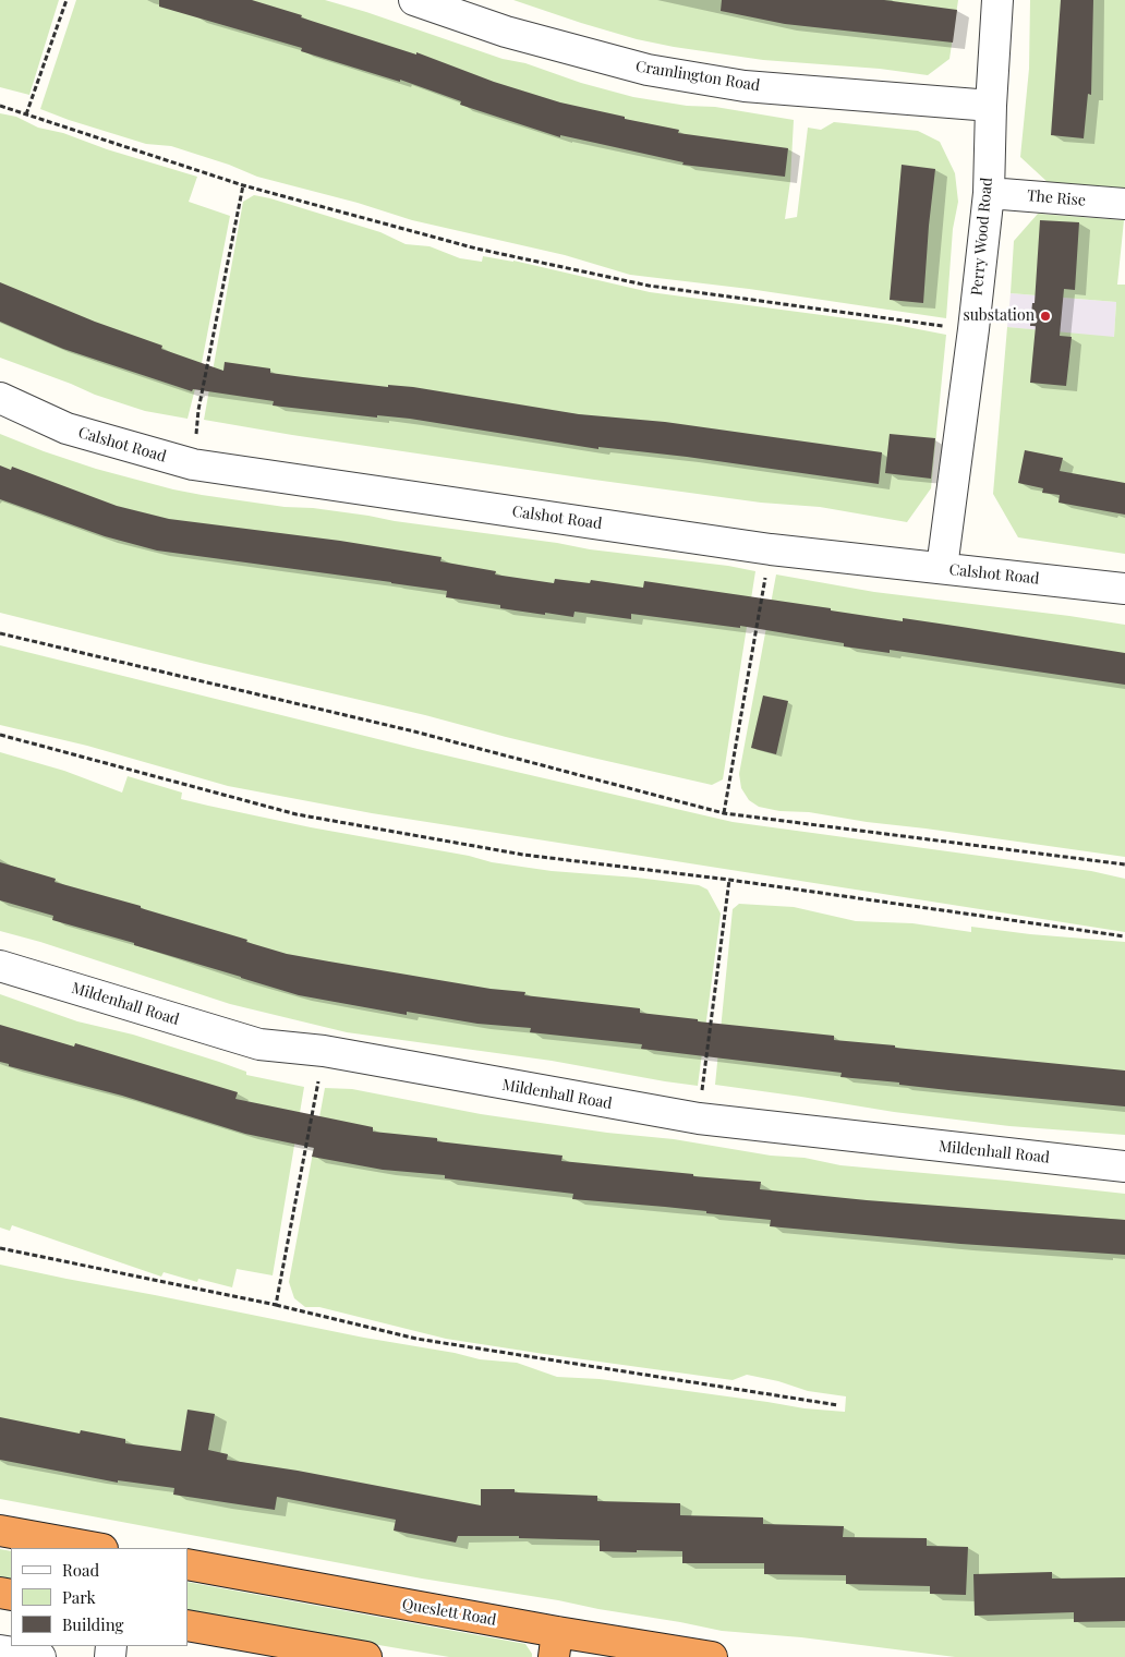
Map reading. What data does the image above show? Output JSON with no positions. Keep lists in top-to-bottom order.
{
  "streets": {
    "highway": ["Queslett Road"],
    "street": [
      "Cramlington Road",
      "The Rise",
      "Perry Wood Road",
      "Calshot Road",
      "Mildenhall Road"
    ]
  },
  "crossings": [
    ["Cramlington Road", "Perry Wood Road"],
    ["The Rise", "Perry Wood Road"],
    ["Perry Wood Road", "Calshot Road"]
  ],
  "places": ["substation"],
  "legend": ["Road", "Park", "Building"]
}
